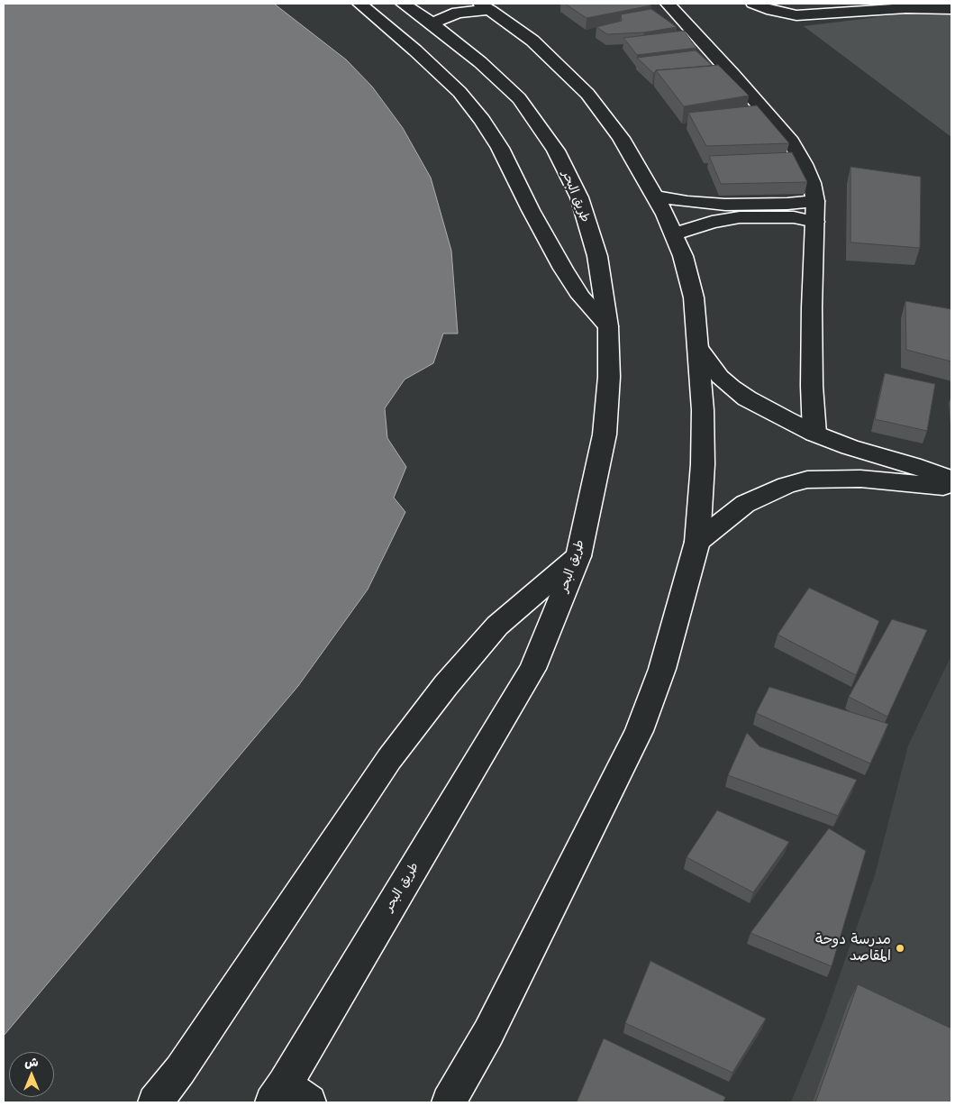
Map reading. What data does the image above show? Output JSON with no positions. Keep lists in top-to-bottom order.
{
  "streets": {
    "main road": ["طريق البحر"]
  },
  "places": ["مدرسة دوحة المقاصد"],
  "north": "top"
}
